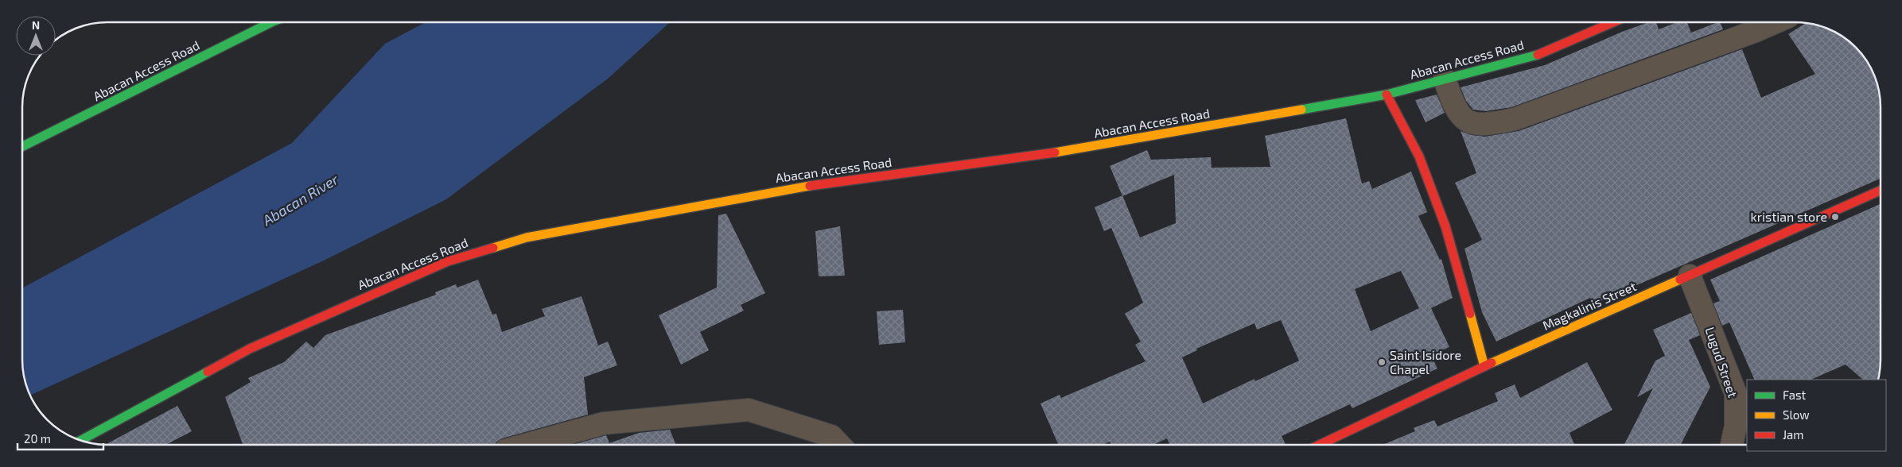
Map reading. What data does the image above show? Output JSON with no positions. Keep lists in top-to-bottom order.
{
  "streets": {
    "street": ["Abacan Access Road", "Magkalinis Street", "Lugud Street"]
  },
  "crossings": [
    ["Magkalinis Street", "Lugud Street"]
  ],
  "water": ["Abacan River"],
  "places": ["kristian store", "Saint Isidore Chapel"],
  "legend": ["Fast", "Slow", "Jam"],
  "scale_bar": "20 m",
  "north": "top"
}
